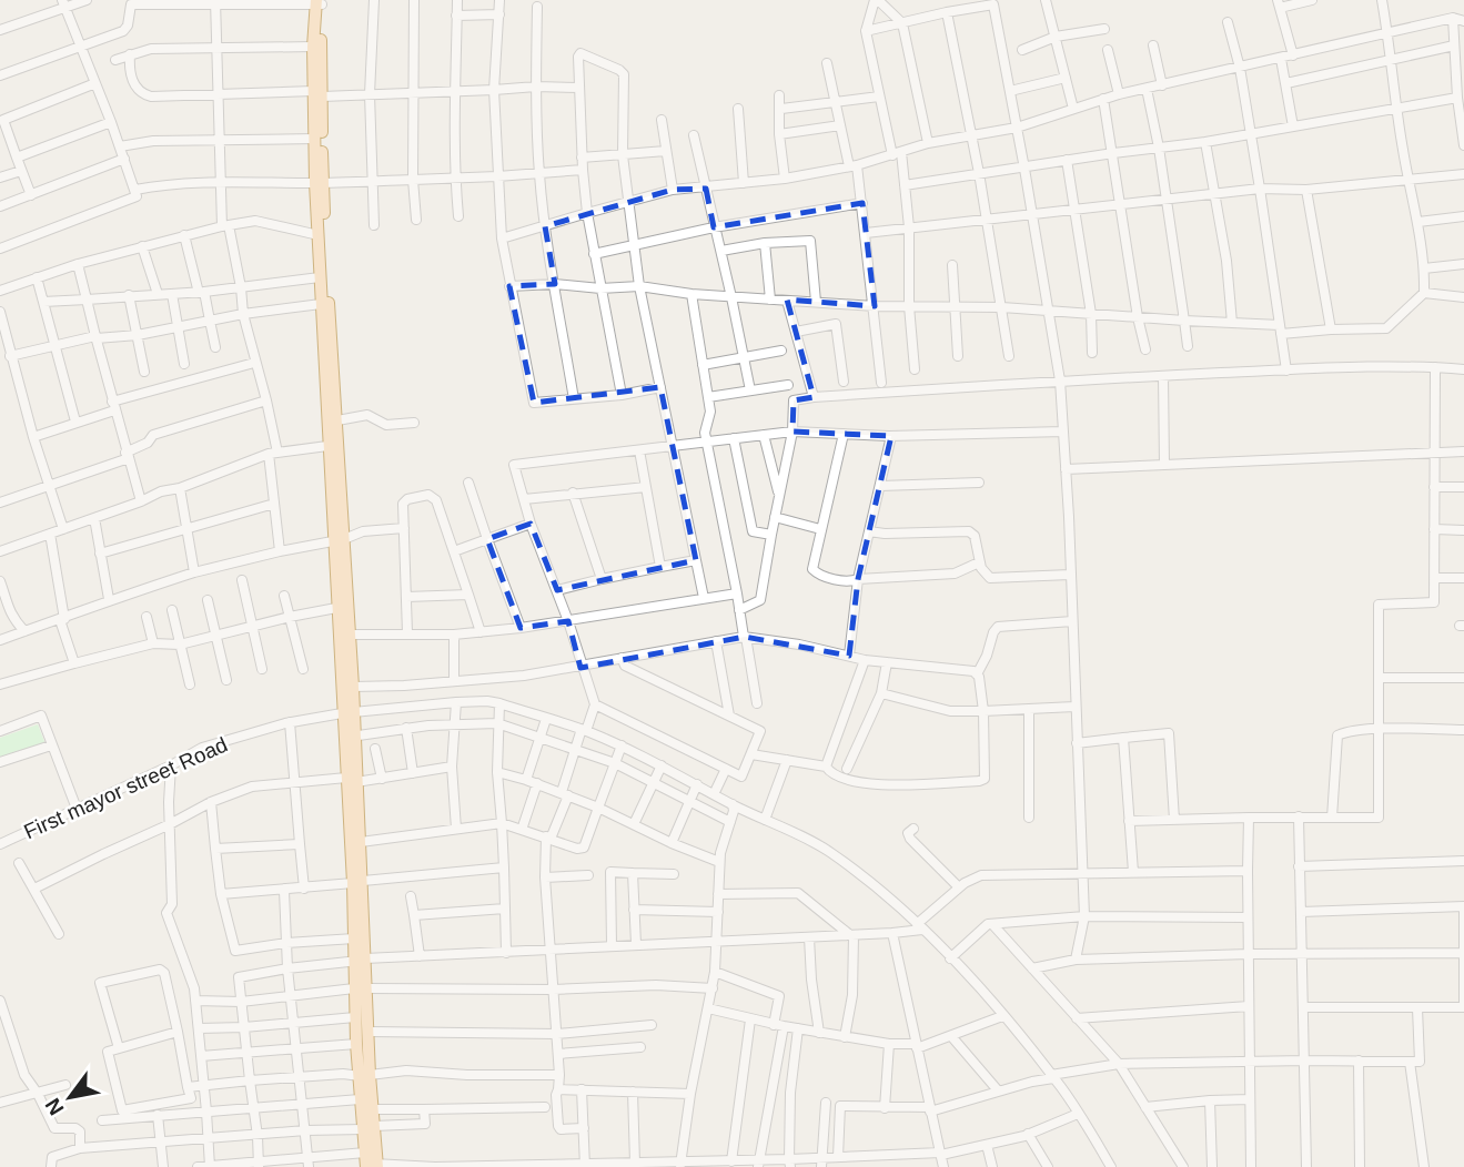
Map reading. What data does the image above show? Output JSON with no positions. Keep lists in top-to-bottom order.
{
  "streets": {
    "street": ["First mayor street Road"]
  },
  "north": "bottom left"
}
